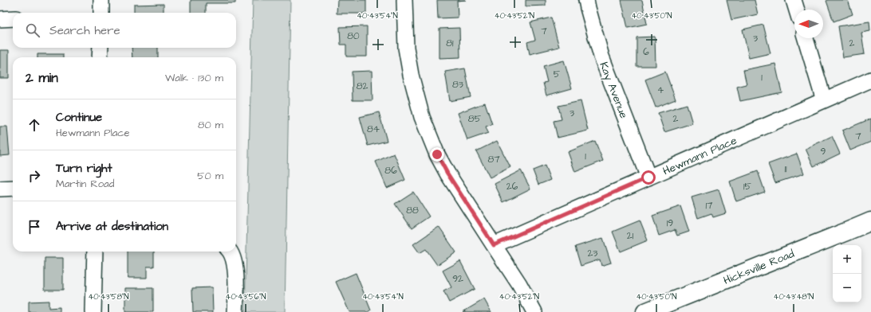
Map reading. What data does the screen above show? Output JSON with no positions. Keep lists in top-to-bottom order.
{
  "streets": {
    "main road": ["Hicksville Road"],
    "street": ["Kay Avenue", "Hewmann Place"]
  },
  "crossings": [
    ["Kay Avenue", "Hewmann Place"]
  ],
  "house_numbers": [
    "7",
    "80",
    "3",
    "81",
    "2",
    "6",
    "5",
    "1",
    "83",
    "82",
    "4",
    "3",
    "85",
    "2",
    "84",
    "7",
    "9",
    "1",
    "87",
    "11",
    "86",
    "26",
    "15",
    "17",
    "88",
    "19",
    "21",
    "23",
    "92"
  ],
  "north": "left",
  "page": {
    "search": "Search here",
    "heading": ["2 min", "Walk · 130 m"],
    "list": [
      ["Continue", "Hewmann Place", "80 m"],
      ["Turn right", "Martin Road", "50 m"],
      "Arrive at destination"
    ],
    "map_buttons": ["+", "−"]
  },
  "coordinates": [
    "40°43'54\"N",
    "40°43'52\"N",
    "40°43'50\"N",
    "40°43'58\"N",
    "40°43'56\"N",
    "40°43'48\"N"
  ]
}
